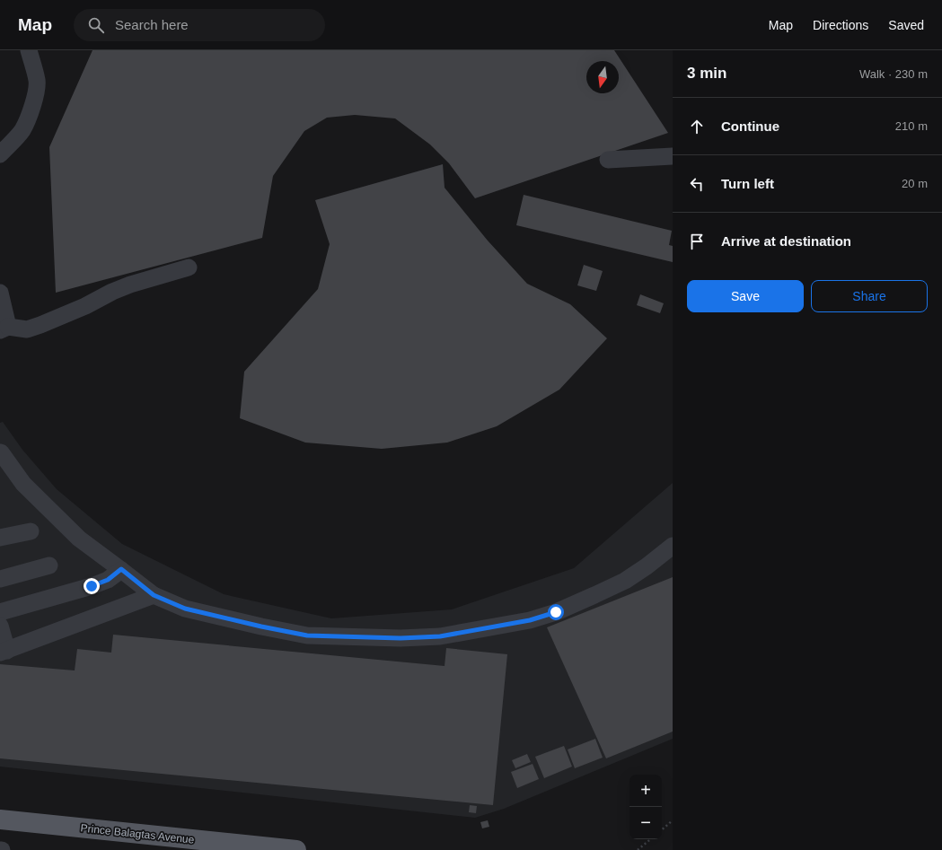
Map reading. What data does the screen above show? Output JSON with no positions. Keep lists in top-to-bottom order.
{
  "streets": {
    "main road": ["Prince Balagtas Avenue"]
  },
  "north": "bottom",
  "page": {
    "header": "Map",
    "search": "Search here",
    "nav": ["Map", "Directions", "Saved"],
    "heading": ["3 min", "Walk · 230 m"],
    "list": [
      ["Continue", "210 m"],
      ["Turn left", "20 m"],
      "Arrive at destination"
    ],
    "buttons": ["Save", "Share"],
    "map_buttons": ["+", "−"]
  }
}
